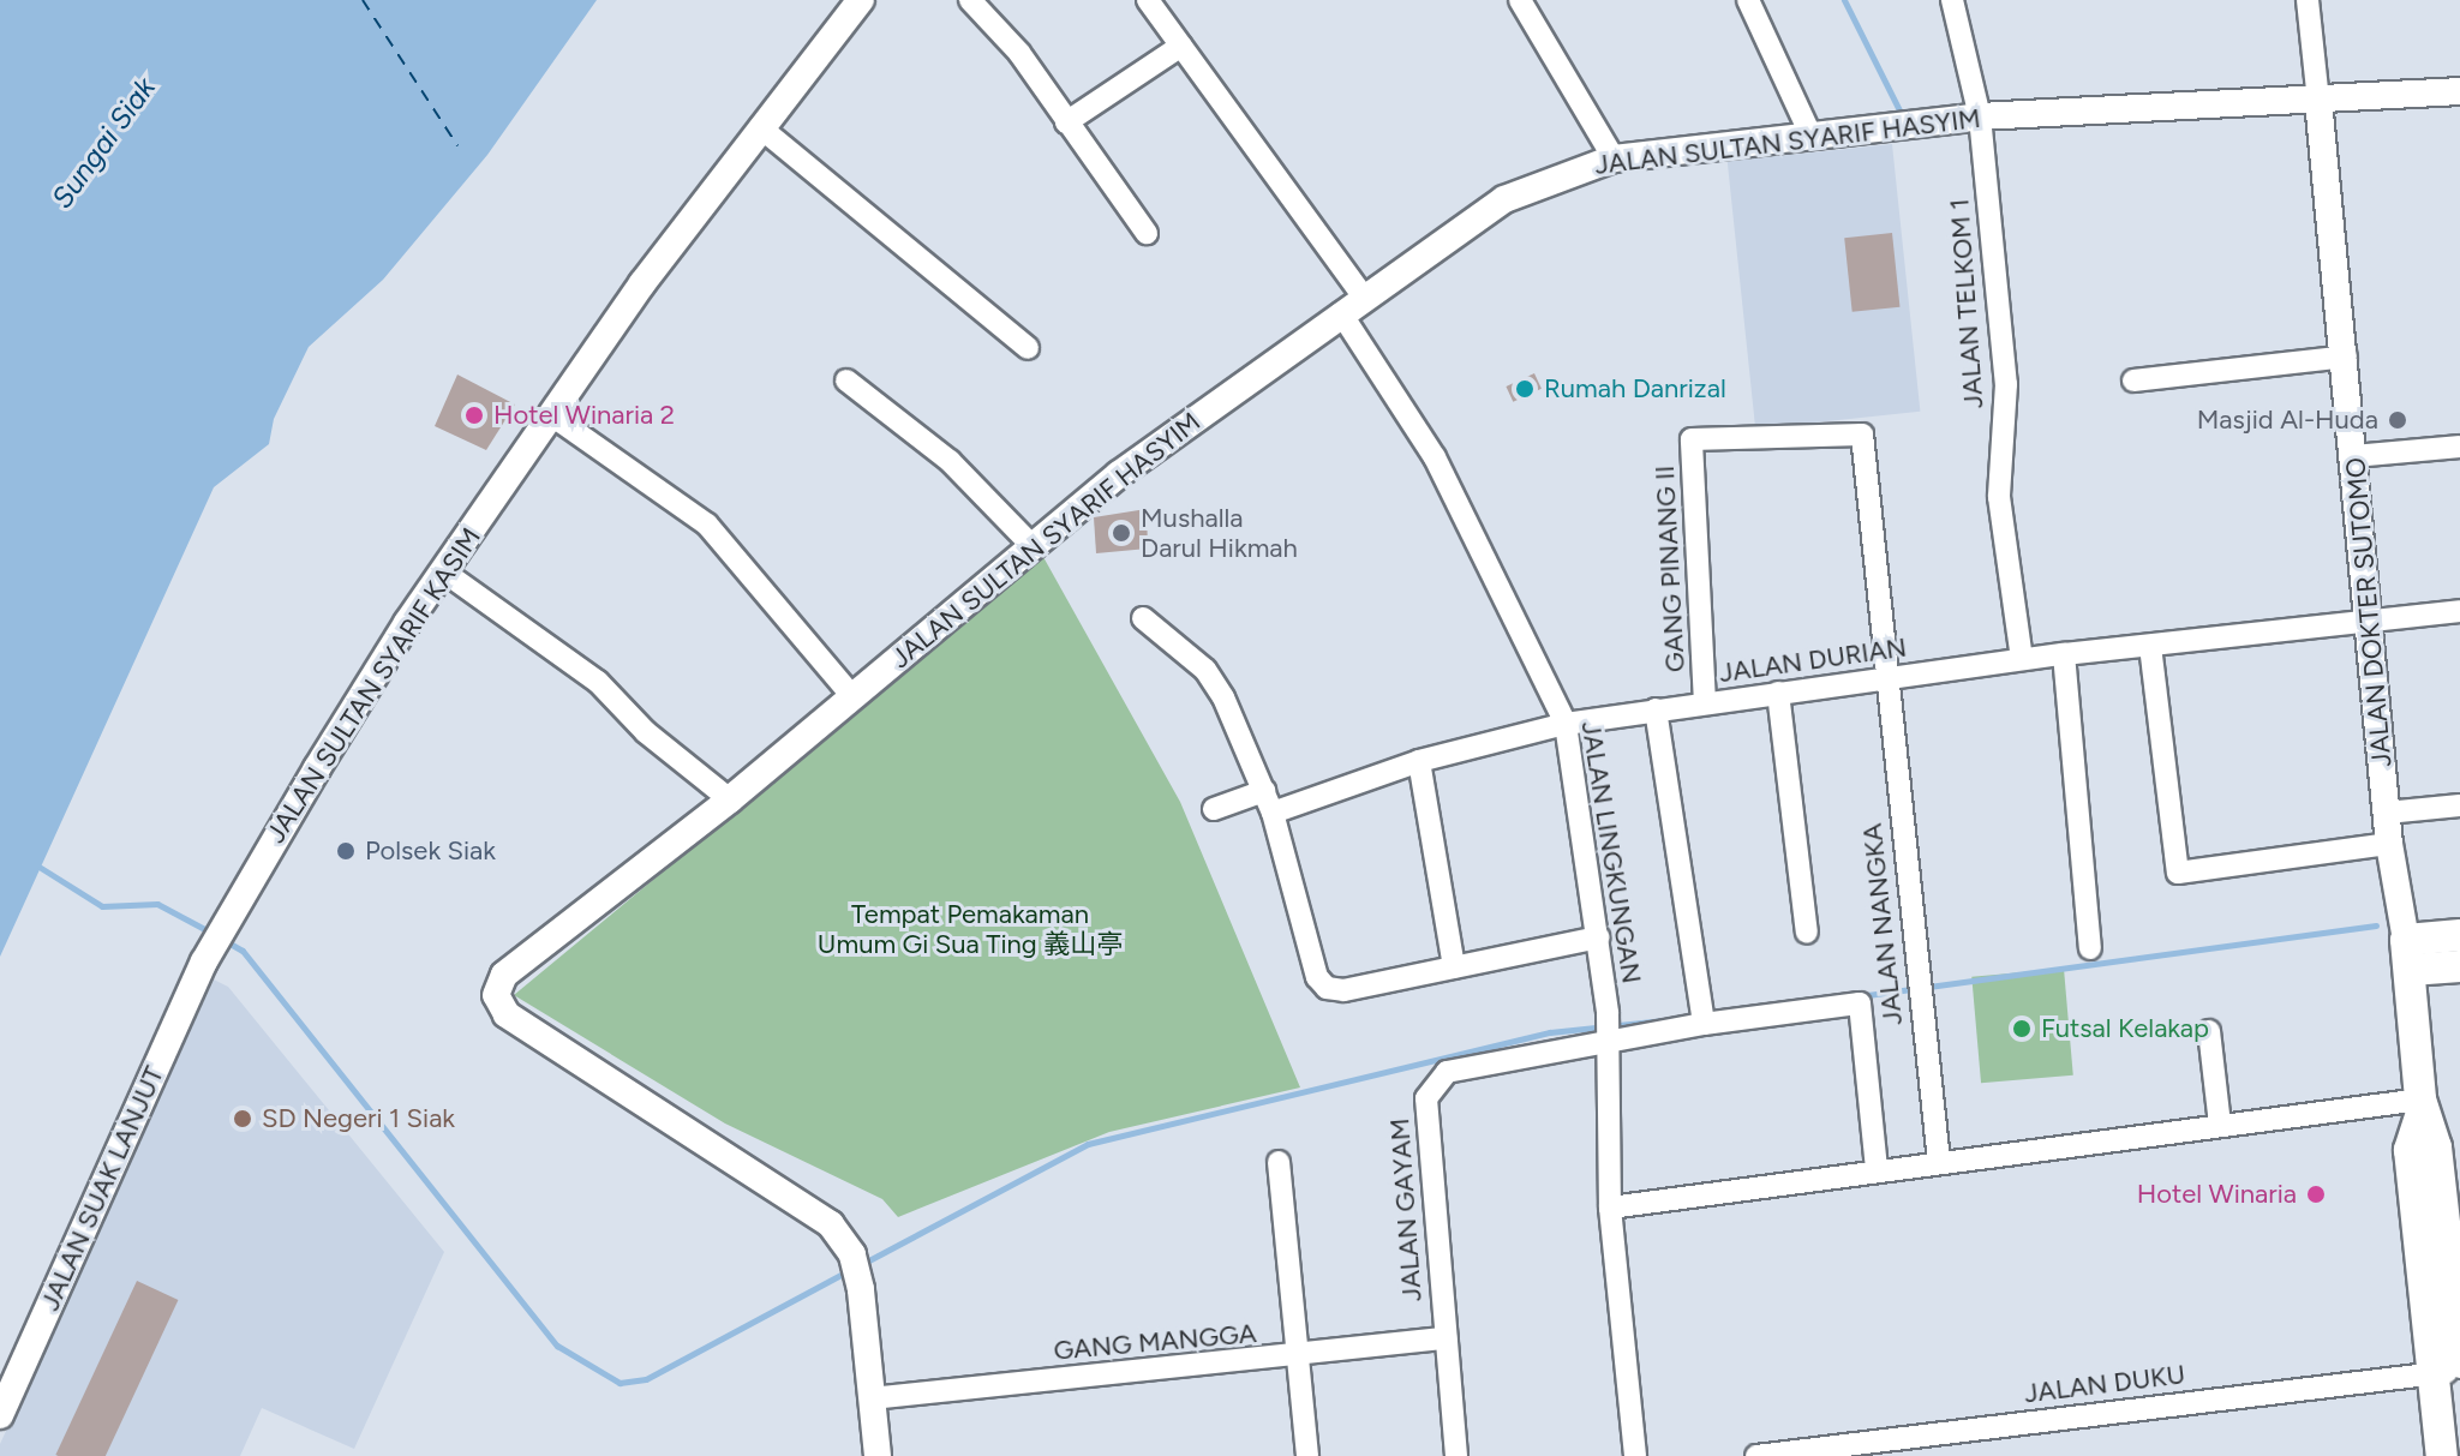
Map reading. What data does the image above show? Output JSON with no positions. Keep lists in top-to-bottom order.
{
  "streets": {
    "main road": ["JALAN DOKTER SUTOMO"],
    "street": [
      "JALAN SULTAN SYARIF HASYIM",
      "JALAN TELKOM 1",
      "GANG PINANG II",
      "JALAN DURIAN",
      "JALAN SULTAN SYARIF KASIM",
      "JALAN LINGKUNGAN",
      "JALAN NANGKA",
      "JALAN SUAK LANJUT",
      "JALAN GAYAM",
      "GANG MANGGA",
      "JALAN DUKU"
    ]
  },
  "crossings": [
    ["JALAN SULTAN SYARIF HASYIM", "JALAN TELKOM 1"],
    ["JALAN SULTAN SYARIF HASYIM", "JALAN DOKTER SUTOMO"],
    ["JALAN SULTAN SYARIF HASYIM", "JALAN LINGKUNGAN"],
    ["JALAN SULTAN SYARIF HASYIM", "GANG MANGGA"],
    ["JALAN TELKOM 1", "JALAN DURIAN"],
    ["GANG PINANG II", "JALAN DURIAN"],
    ["GANG PINANG II", "JALAN NANGKA"],
    ["JALAN DOKTER SUTOMO", "JALAN DURIAN"],
    ["JALAN DOKTER SUTOMO", "JALAN DUKU"],
    ["JALAN DURIAN", "JALAN LINGKUNGAN"],
    ["JALAN DURIAN", "JALAN NANGKA"],
    ["JALAN SULTAN SYARIF KASIM", "JALAN SUAK LANJUT"],
    ["JALAN LINGKUNGAN", "JALAN GAYAM"],
    ["JALAN GAYAM", "GANG MANGGA"]
  ],
  "water": ["Sungai Siak"],
  "parks": ["Tempat Pemakaman Umum Gi Sua Ting 義山亭"],
  "places": [
    "Rumah Danrizal",
    "Hotel Winaria 2",
    "Masjid Al-Huda",
    "Mushalla Darul Hikmah",
    "Polsek Siak",
    "Futsal Kelakap",
    "SD Negeri 1 Siak",
    "Hotel Winaria"
  ]
}
